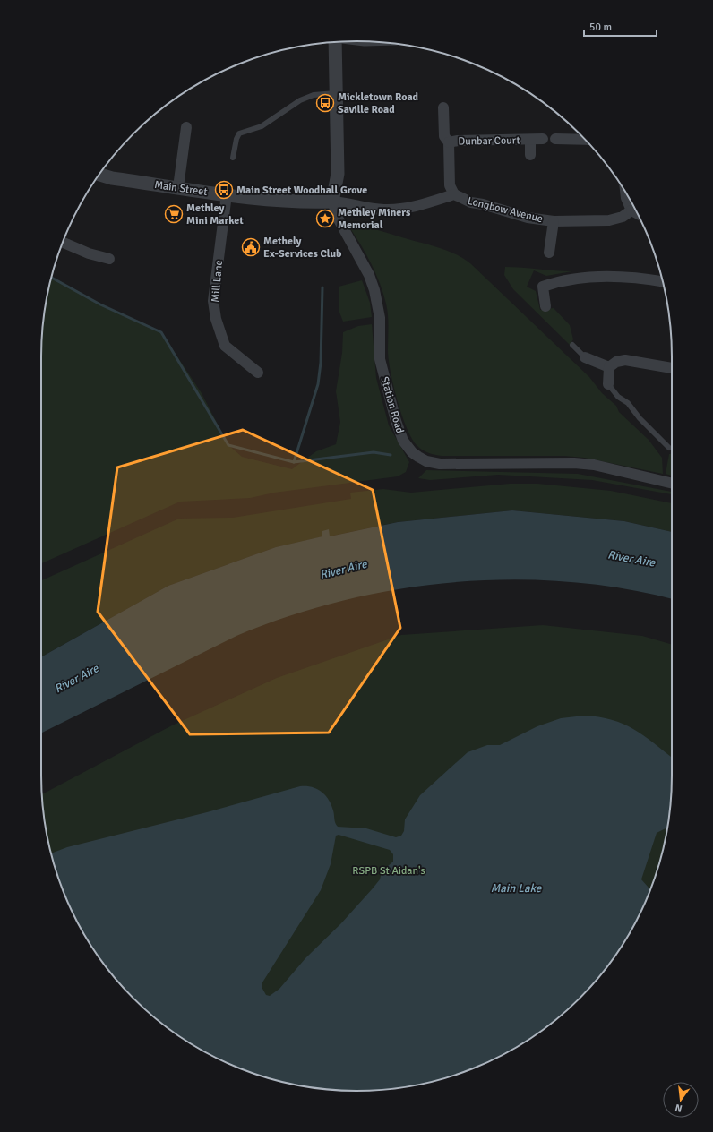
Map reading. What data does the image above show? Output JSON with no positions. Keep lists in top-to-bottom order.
{
  "streets": {
    "street": [
      "Dunbar Court",
      "Main Street",
      "Longbow Avenue",
      "Mill Lane",
      "Station Road"
    ]
  },
  "crossings": [
    ["Dunbar Court", "Longbow Avenue"],
    ["Main Street", "Longbow Avenue"],
    ["Main Street", "Mill Lane"],
    ["Main Street", "Station Road"],
    ["Longbow Avenue", "Station Road"]
  ],
  "water": ["River Aire", "Main Lake"],
  "parks": ["RSPB St Aidan's"],
  "places": {
    "bus stop": ["Mickletown Road Saville Road", "Main Street Woodhall Grove"],
    "supermarket": ["Methley Mini Market"],
    "place": ["Methley Miners Memorial"],
    "public building": ["Methely Ex-Services Club"]
  },
  "scale_bar": "50 m",
  "north": "bottom"
}
